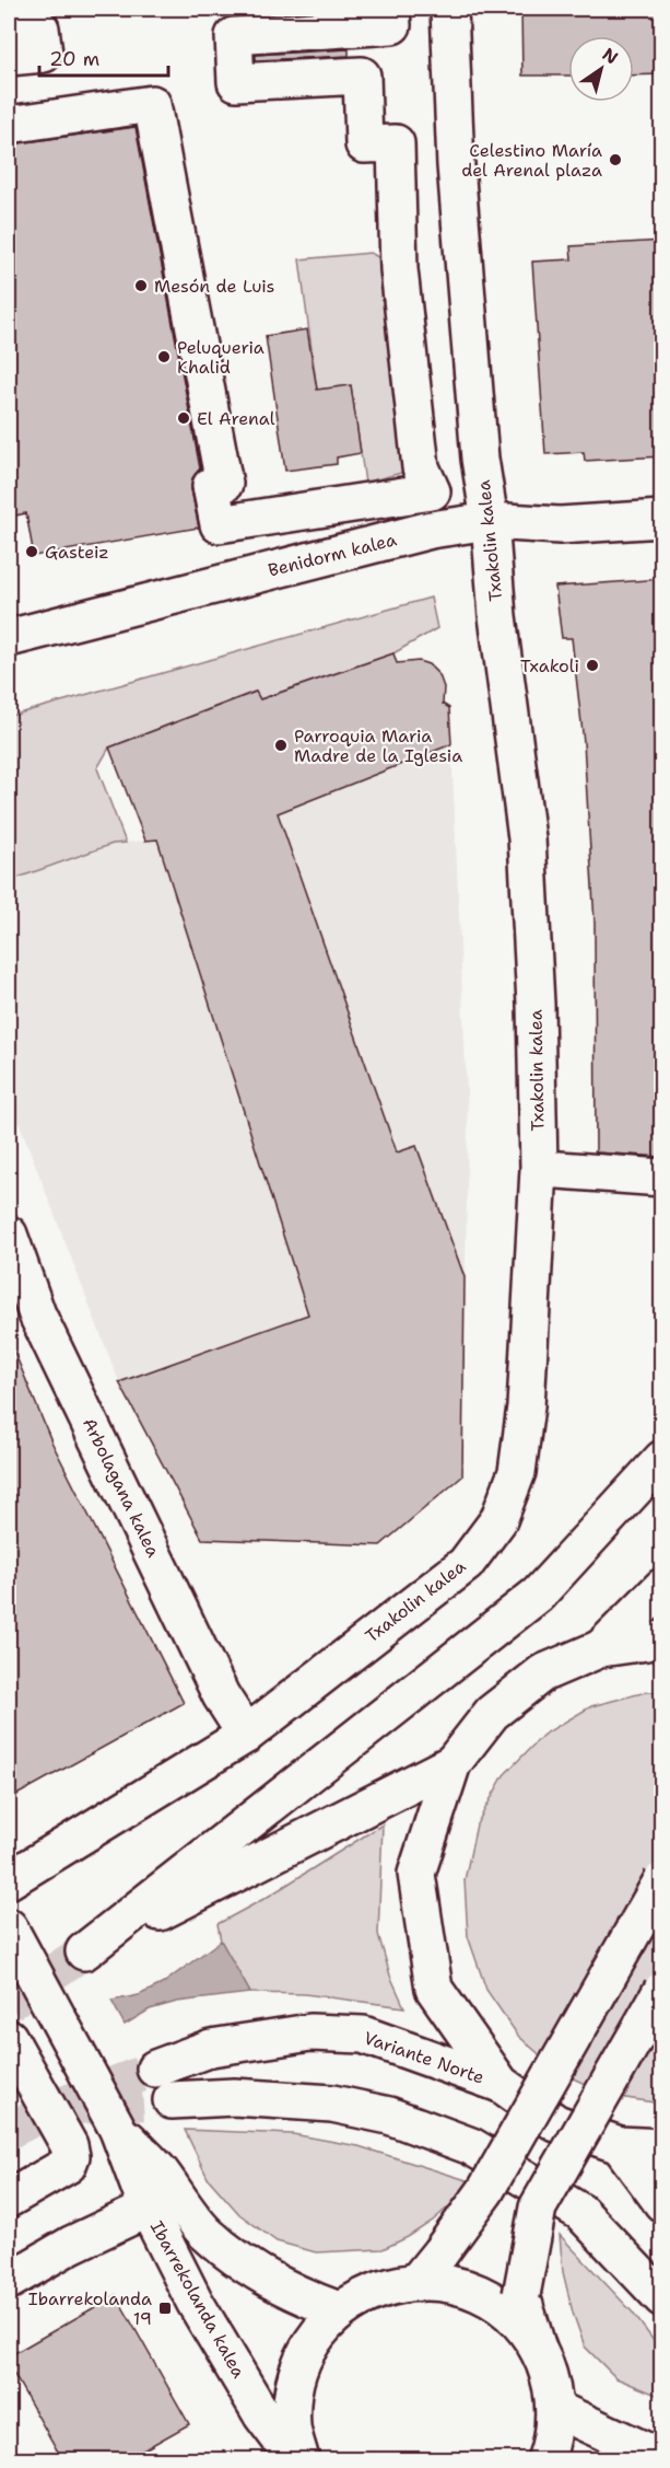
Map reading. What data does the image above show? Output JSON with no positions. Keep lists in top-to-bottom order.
{
  "streets": {
    "street": [
      "Txakolin kalea",
      "Benidorm kalea",
      "Arbolagana kalea",
      "Variante Norte",
      "Ibarrekolanda kalea"
    ]
  },
  "crossings": [
    ["Txakolin kalea", "Benidorm kalea"],
    ["Txakolin kalea", "Arbolagana kalea"]
  ],
  "places": {
    "other": [
      "Celestino María del Arenal plaza",
      "Mesón de Luis",
      "Peluqueria Khalid",
      "El Arenal",
      "Gasteiz",
      "Txakoli",
      "Parroquia Maria Madre de la Iglesia"
    ],
    "transit": ["Ibarrekolanda 19"]
  },
  "scale_bar": "20 m",
  "north": "top right"
}
